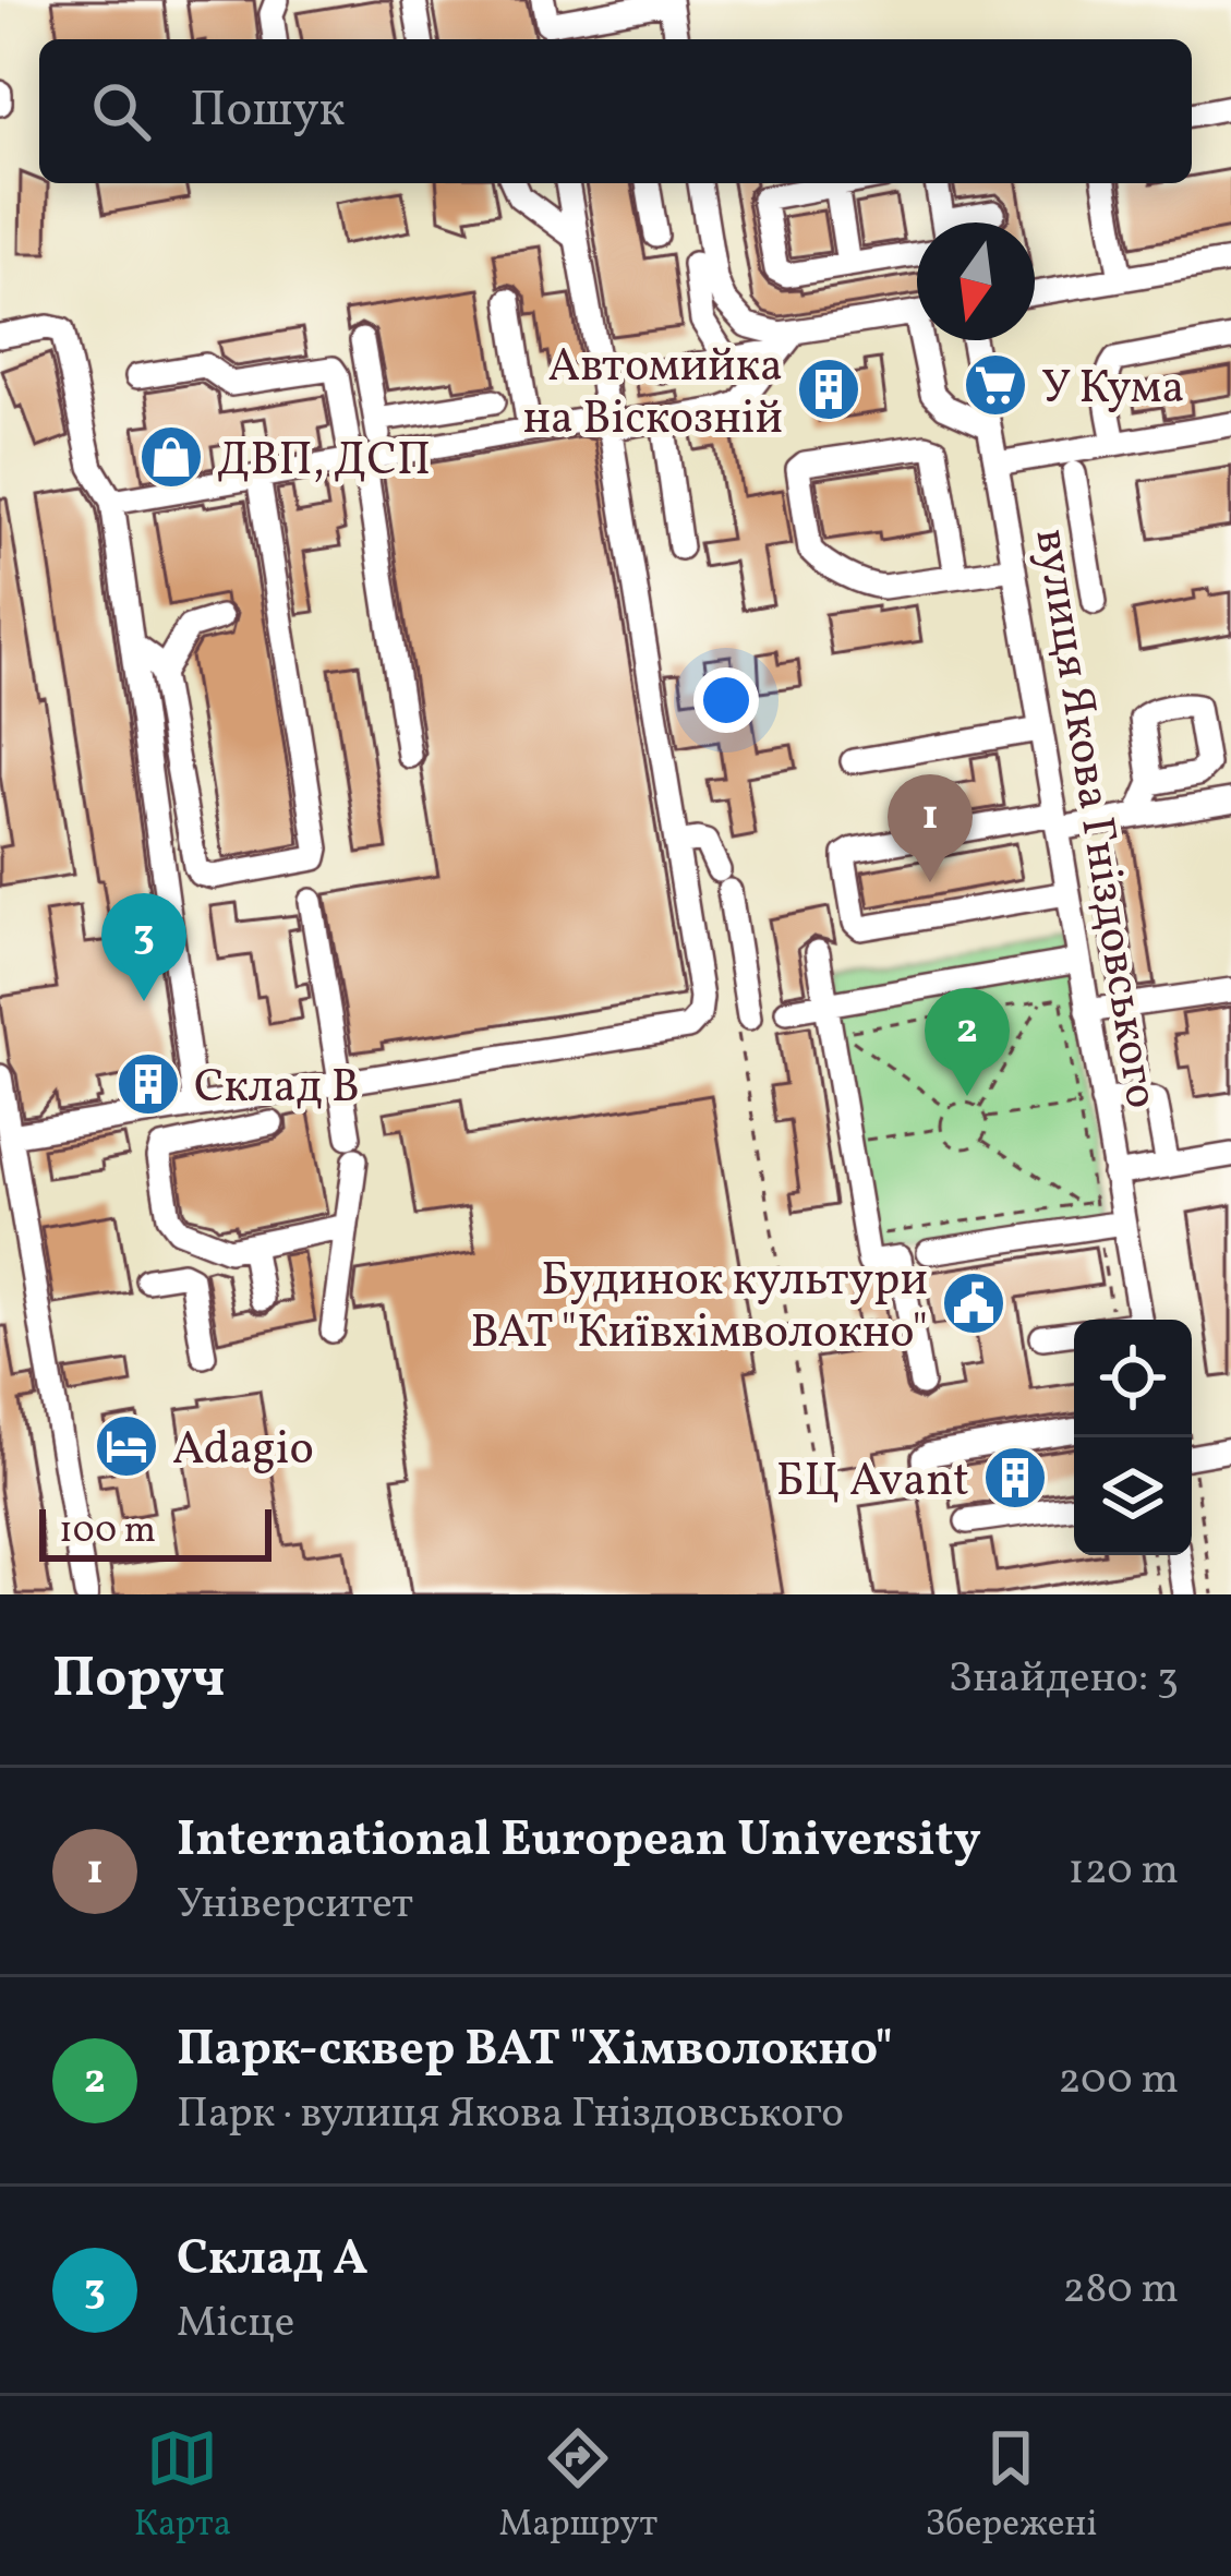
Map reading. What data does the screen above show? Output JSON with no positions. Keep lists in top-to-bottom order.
{
  "streets": {
    "street": ["вулиця Якова Гніздовського"]
  },
  "places": {
    "supermarket": ["У Кума"],
    "building": ["Автомийка на Віскозній", "Склад B", "БЦ Avant"],
    "shop": ["ДВП, ДСП"],
    "public building": ["Будинок культури ВАТ \"Київхімволокно\""],
    "hotel": ["Adagio"]
  },
  "scale_bar": "100 m",
  "north": "bottom",
  "page": {
    "search": "Пошук",
    "pins": ["1", "3", "2"],
    "scale": "100 m",
    "heading": ["Поруч", "Знайдено: 3"],
    "list": [
      {
        "mark": "1",
        "name": "International European University",
        "note": "Університет",
        "value": "120 m"
      },
      {
        "mark": "2",
        "name": "Парк-сквер ВАТ \"Хімволокно\"",
        "note": "Парк · вулиця Якова Гніздовського",
        "value": "200 m"
      },
      {
        "mark": "3",
        "name": "Склад A",
        "note": "Місце",
        "value": "280 m"
      }
    ],
    "nav": ["Карта", "Маршрут", "Збережені"]
  }
}
